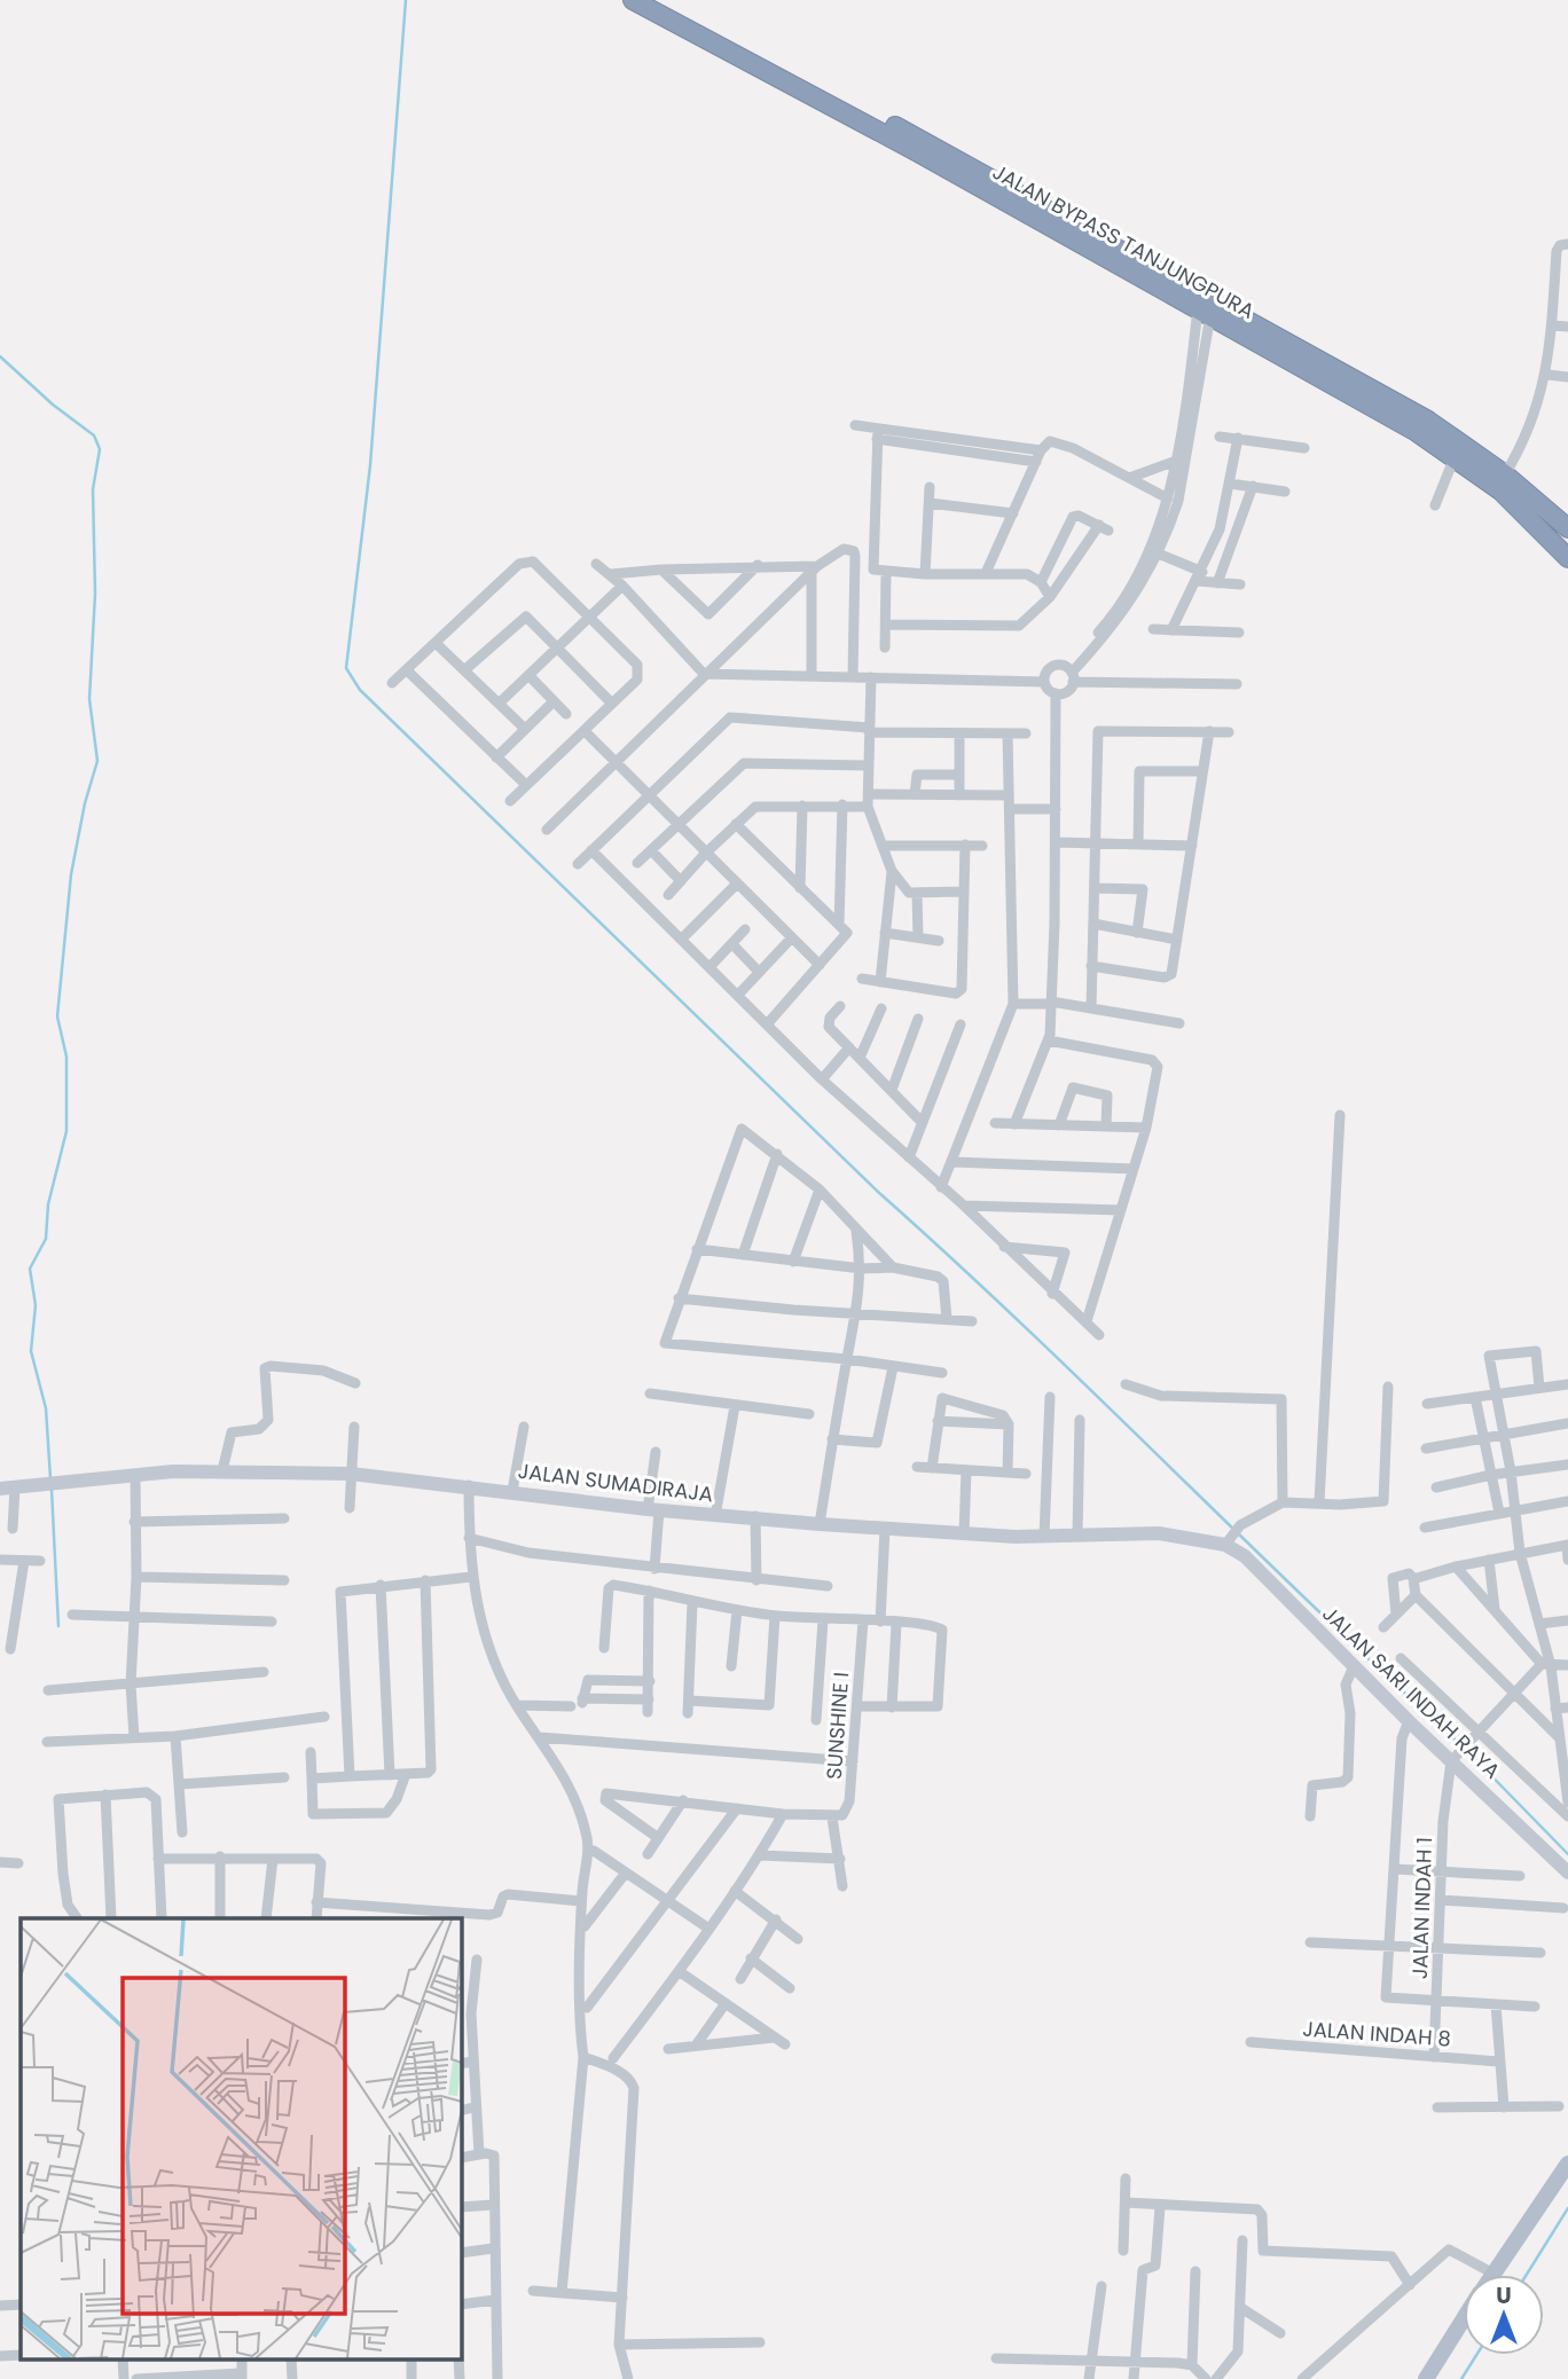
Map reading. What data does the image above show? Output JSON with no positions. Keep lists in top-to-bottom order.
{
  "streets": {
    "highway": ["JALAN BYPASS TANJUNGPURA"],
    "street": [
      "JALAN SUMADIRAJA",
      "JALAN SARI INDAH RAYA",
      "SUNSHINE I",
      "JALAN INDAH 1",
      "JALAN INDAH 8"
    ]
  },
  "crossings": [
    ["JALAN SUMADIRAJA", "JALAN SARI INDAH RAYA"],
    ["JALAN SARI INDAH RAYA", "JALAN INDAH 1"],
    ["JALAN INDAH 1", "JALAN INDAH 8"]
  ],
  "north": "top"
}
